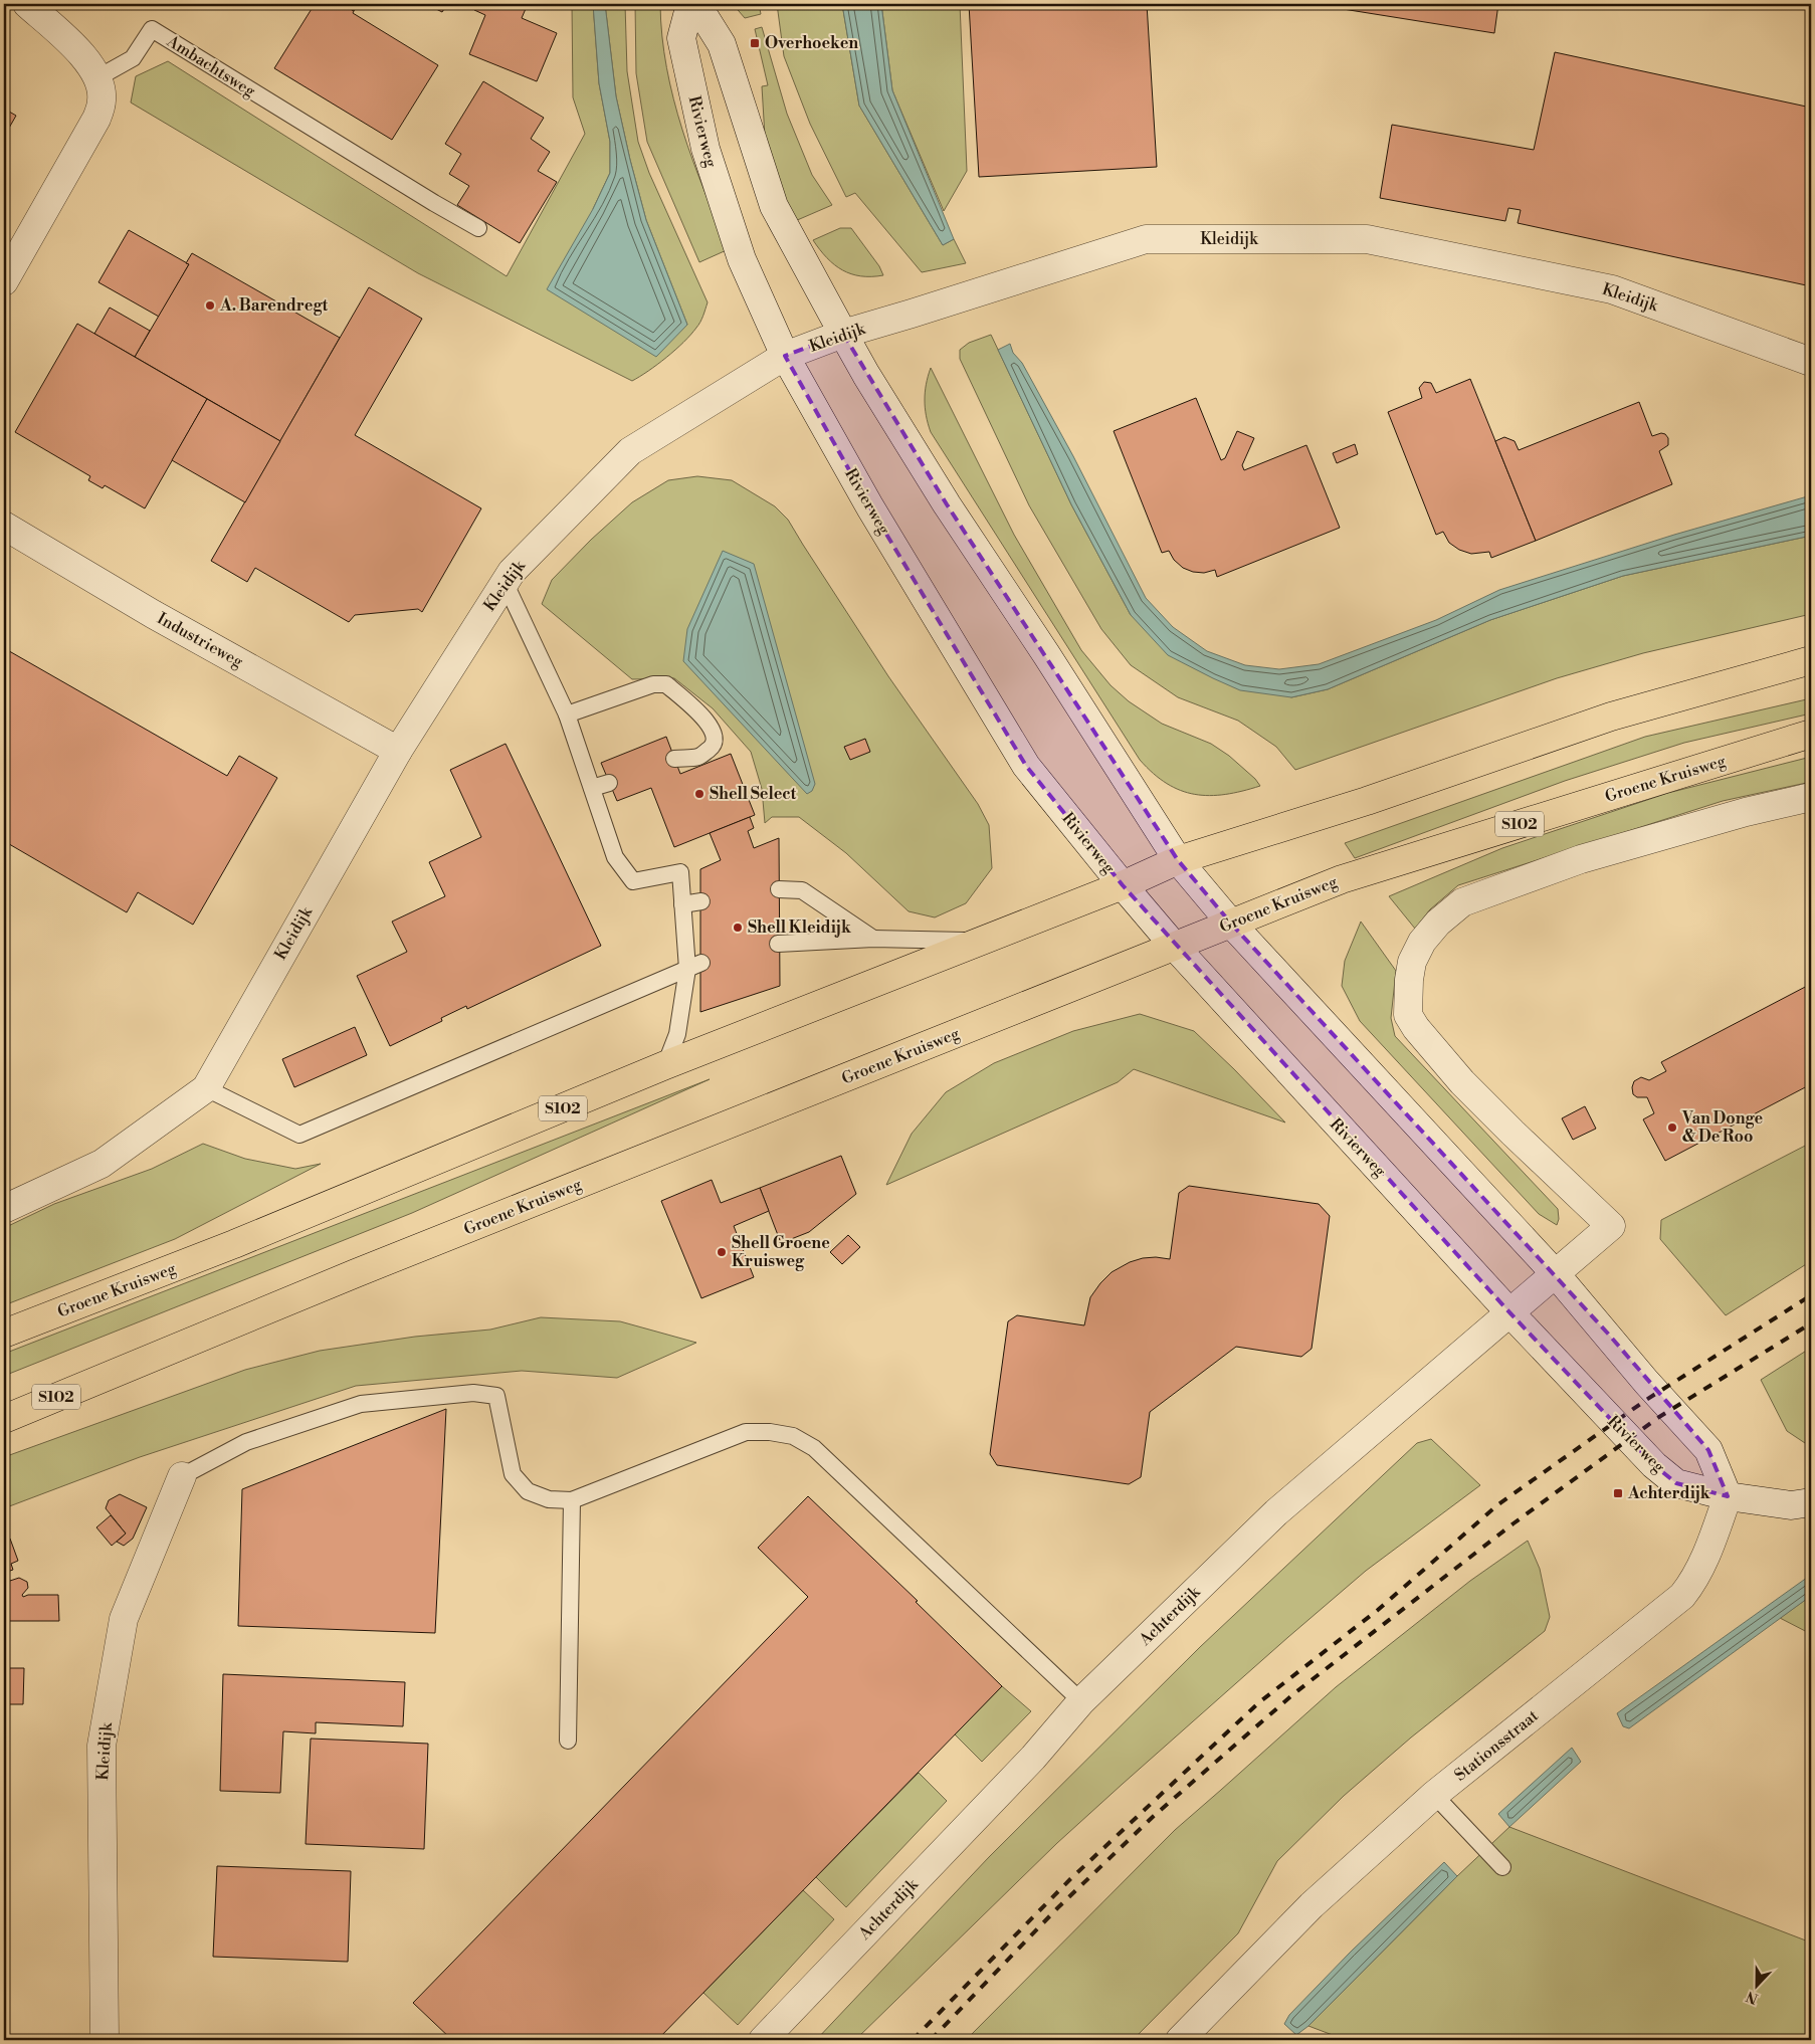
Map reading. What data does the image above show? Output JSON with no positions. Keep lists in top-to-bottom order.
{
  "streets": {
    "main road": ["Groene Kruisweg", "S102"],
    "street": [
      "Rivierweg",
      "Kleidijk",
      "Industrieweg",
      "Achterdijk",
      "Stationsstraat"
    ],
    "lane": ["Ambachtsweg"]
  },
  "crossings": [
    ["Rivierweg", "Kleidijk"],
    ["Rivierweg", "Groene Kruisweg"],
    ["Rivierweg", "Achterdijk"],
    ["Rivierweg", "Stationsstraat"],
    ["Kleidijk", "Industrieweg"]
  ],
  "places": {
    "transit": ["Overhoeken", "Achterdijk"],
    "other": [
      "A. Barendregt",
      "Shell Select",
      "Shell Kleidijk",
      "Van Donge & De Roo",
      "Shell Groene Kruisweg"
    ]
  },
  "north": "bottom"
}
